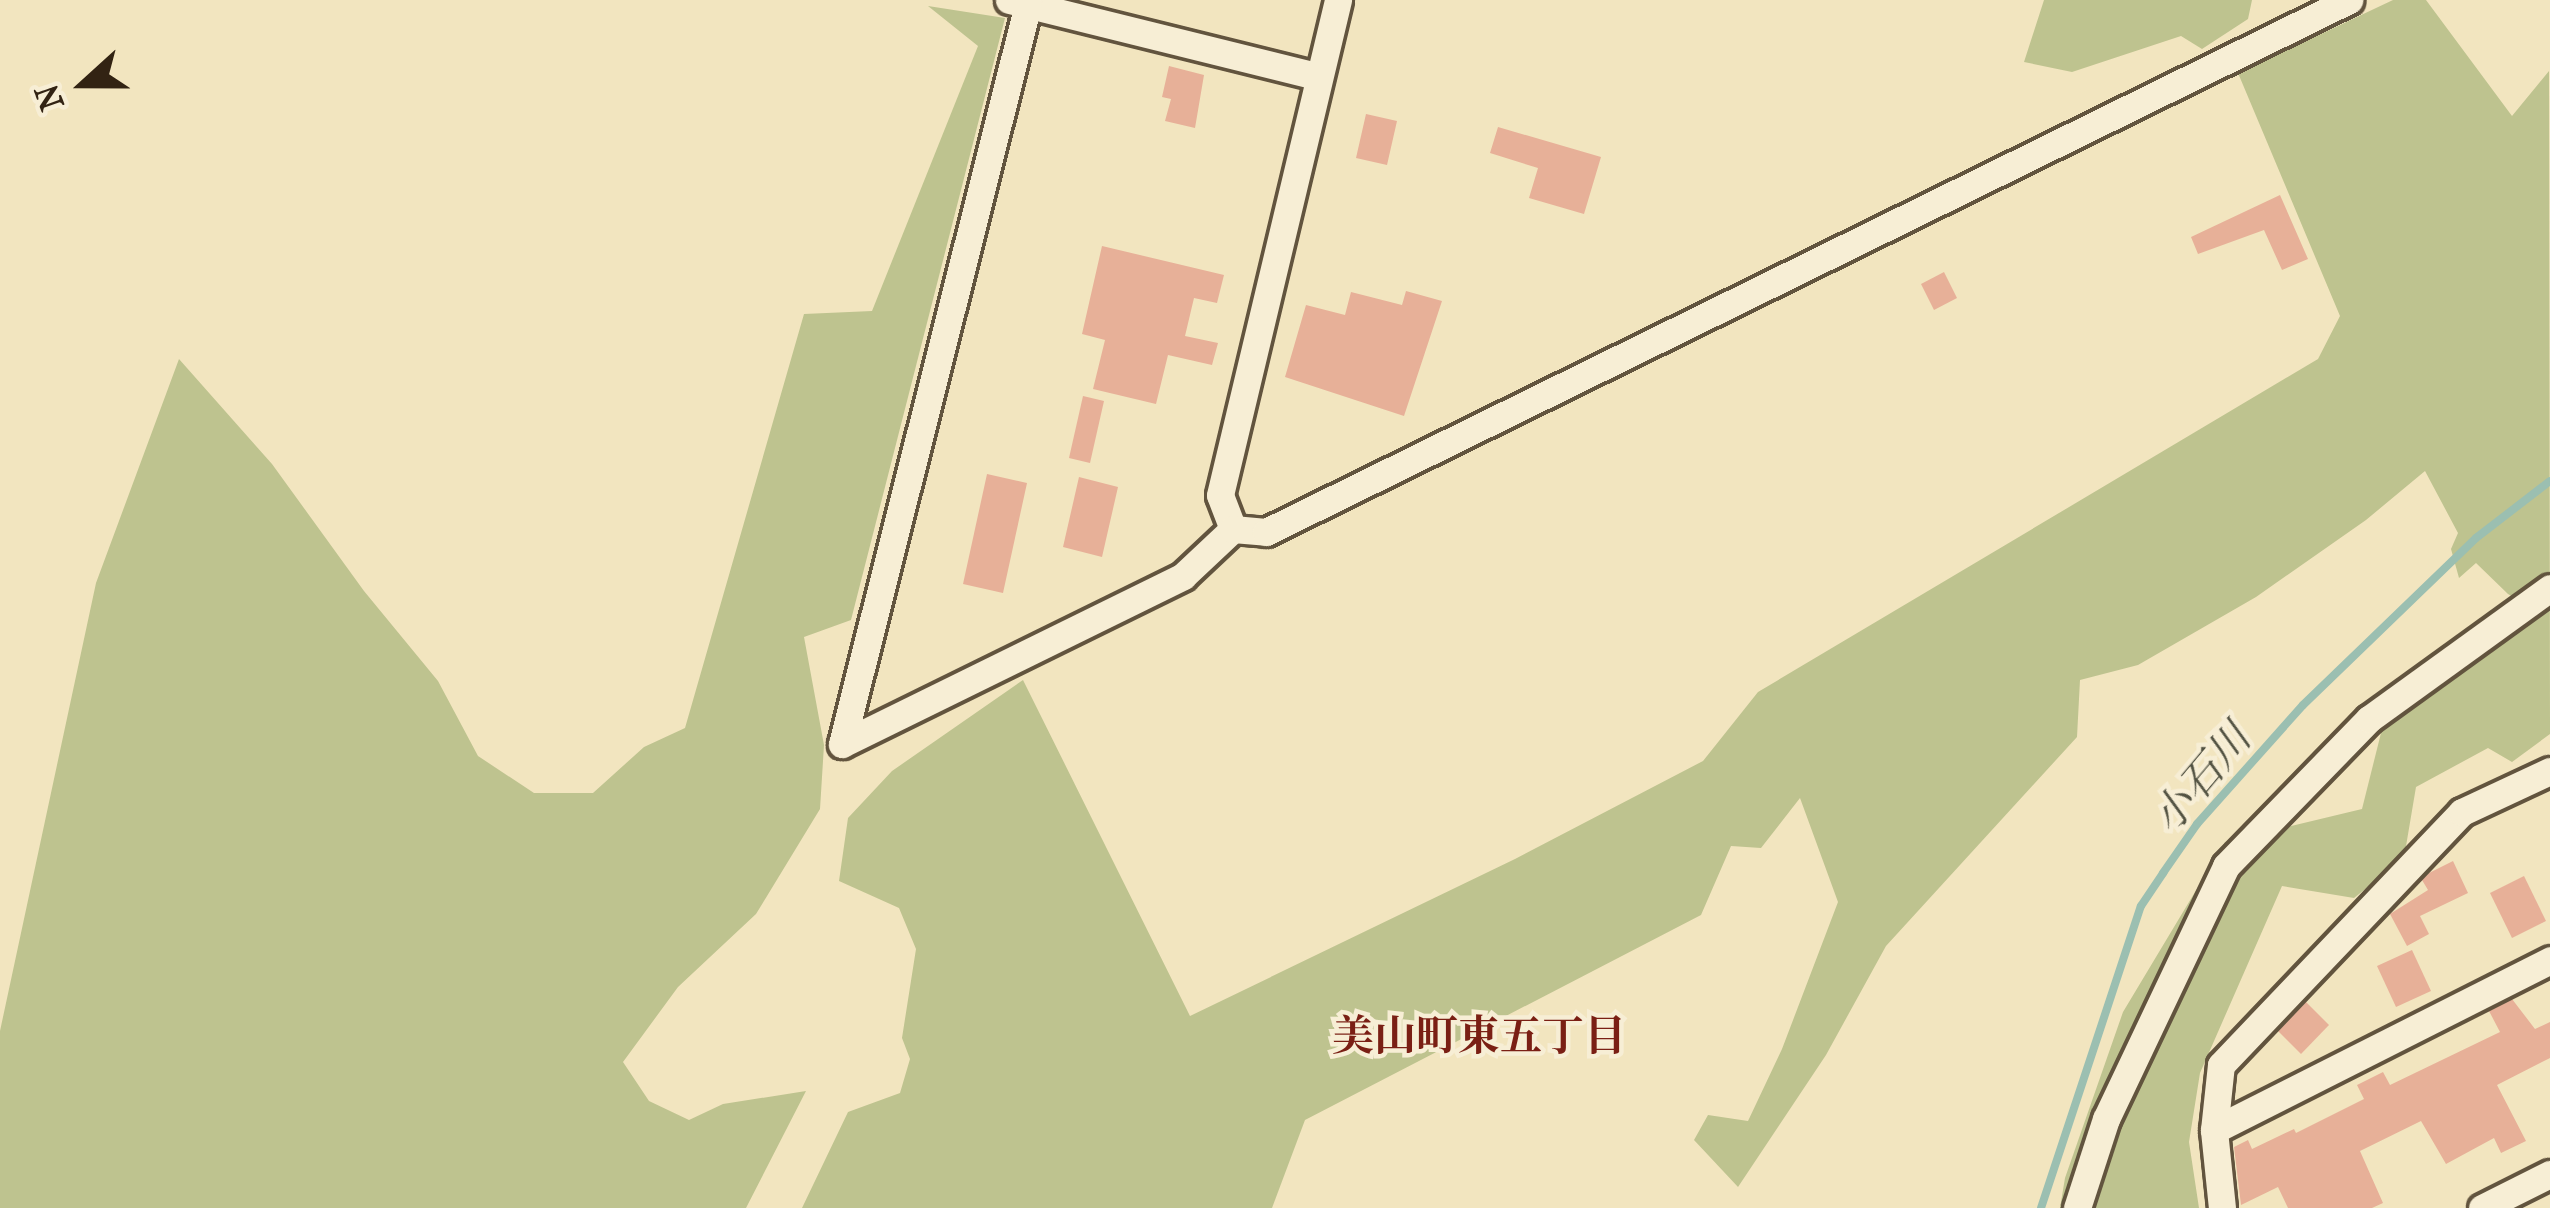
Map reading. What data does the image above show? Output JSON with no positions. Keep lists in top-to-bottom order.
{
  "districts": ["美山町東五丁目"],
  "water": ["小石川"],
  "north": "left"
}
